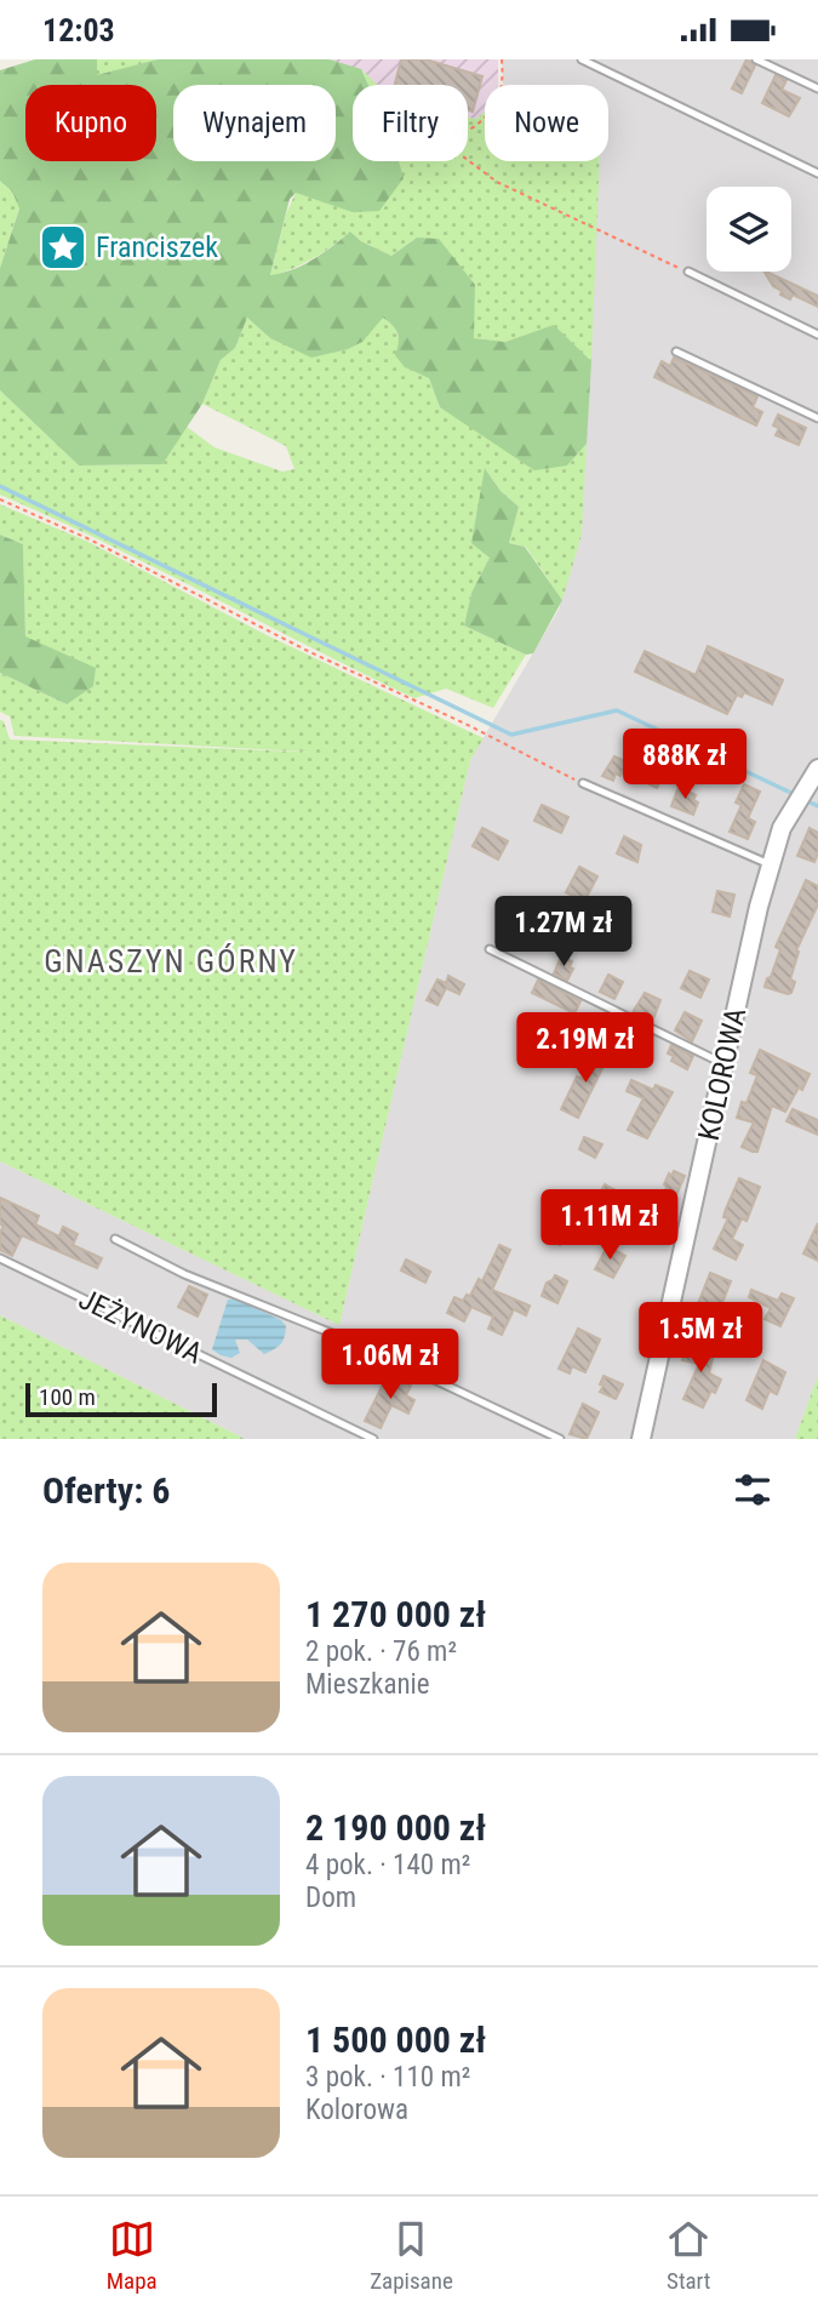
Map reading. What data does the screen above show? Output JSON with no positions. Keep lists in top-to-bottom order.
{
  "streets": {
    "street": ["KOLOROWA"],
    "lane": ["JEŻYNOWA"]
  },
  "districts": ["GNASZYN GÓRNY"],
  "places": {
    "place": ["Franciszek"]
  },
  "scale_bar": "100 m",
  "page": {
    "status": "12:03",
    "chip": [
      "Kupno",
      "Wynajem",
      "Filtry",
      "Nowe"
    ],
    "price": [
      "888K zł",
      "1.27M zł",
      "2.19M zł",
      "1.11M zł",
      "1.5M zł",
      "1.06M zł"
    ],
    "scale": "100 m",
    "heading": "Oferty: 6",
    "list": [
      {
        "name": "1 270 000 zł",
        "note": "2 pok. · 76 m² · Mieszkanie"
      },
      {
        "name": "2 190 000 zł",
        "note": "4 pok. · 140 m² · Dom"
      },
      {
        "name": "1 500 000 zł",
        "note": "3 pok. · 110 m² · Kolorowa"
      }
    ],
    "tabs": ["Mapa", "Zapisane", "Start"]
  }
}
